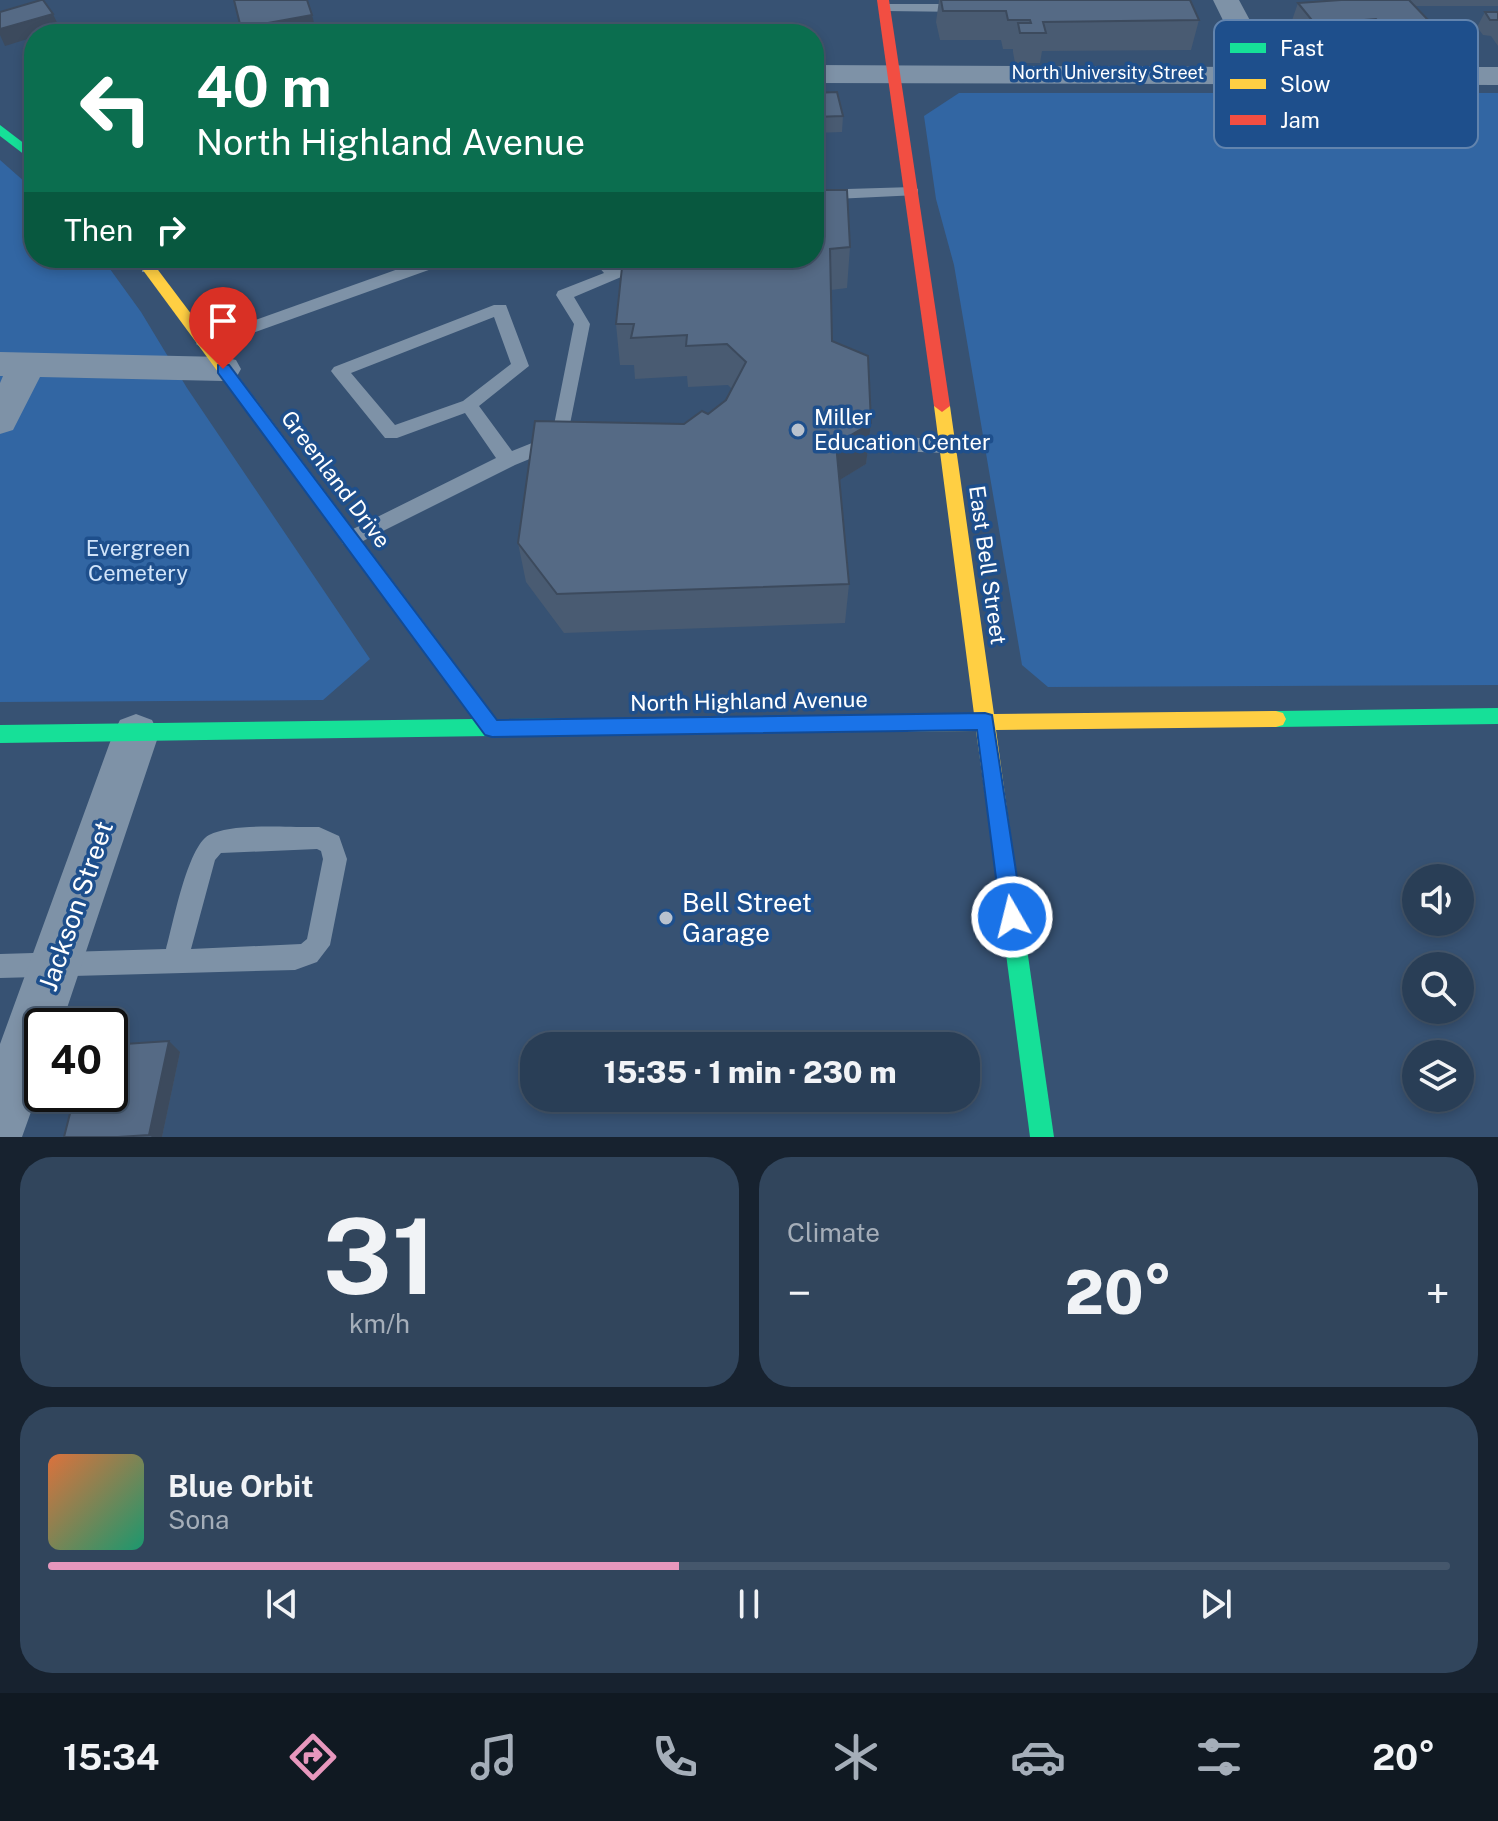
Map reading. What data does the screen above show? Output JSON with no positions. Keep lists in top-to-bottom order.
{
  "streets": {
    "street": [
      "North University Street",
      "Greenland Drive",
      "East Bell Street",
      "North Highland Avenue",
      "Jackson Street"
    ]
  },
  "crossings": [
    ["North University Street", "East Bell Street"],
    ["Greenland Drive", "North Highland Avenue"],
    ["East Bell Street", "North Highland Avenue"],
    ["North Highland Avenue", "Jackson Street"]
  ],
  "parks": ["Evergreen Cemetery"],
  "places": ["Miller Education Center", "Bell Street Garage"],
  "legend": ["Fast", "Slow", "Jam"],
  "page": {
    "turn": ["40 m", "North Highland Avenue"],
    "then": "Then",
    "limit": "40",
    "trip": "15:35 · 1 min · 230 m",
    "tile": [
      ["31", "km/h"],
      "Climate"
    ],
    "heat": ["−", "20°", "+"],
    "song": ["Blue Orbit", "Sona"],
    "tabs": ["15:34", "20°"]
  }
}
